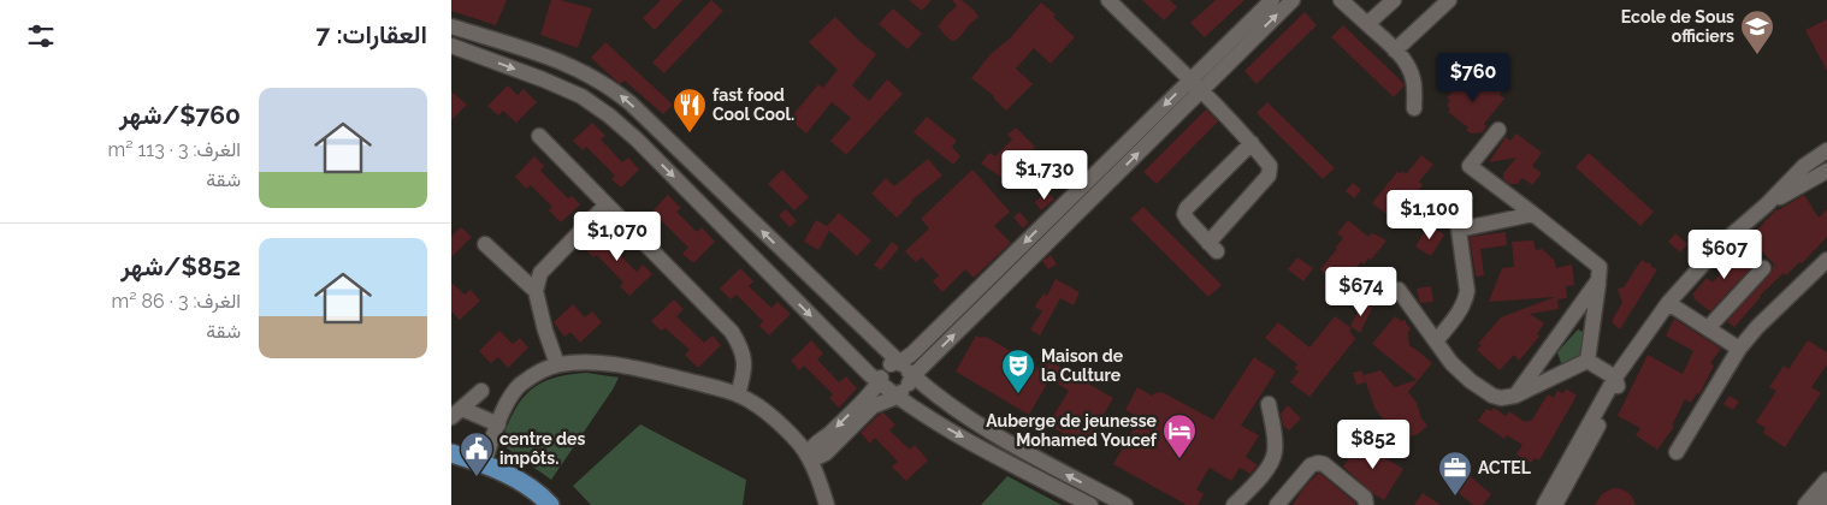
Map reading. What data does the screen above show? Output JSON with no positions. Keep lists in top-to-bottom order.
{
  "places": {
    "school or university": ["Ecole de Sous officiers"],
    "restaurant": ["fast food Cool Cool."],
    "theatre": ["Maison de la Culture"],
    "hotel": ["Auberge de jeunesse Mohamed Youcef"],
    "public building": ["centre des impôts."],
    "office": ["ACTEL"]
  },
  "page": {
    "heading": "العقارات: 7",
    "price": [
      "$760",
      "$1,730",
      "$1,100",
      "$1,070",
      "$607",
      "$674",
      "$852"
    ],
    "list": [
      {
        "name": "$760/شهر",
        "note": "الغرف: 3 · 113 m² · شقة"
      },
      {
        "name": "$852/شهر",
        "note": "الغرف: 3 · 86 m² · شقة"
      }
    ]
  }
}
